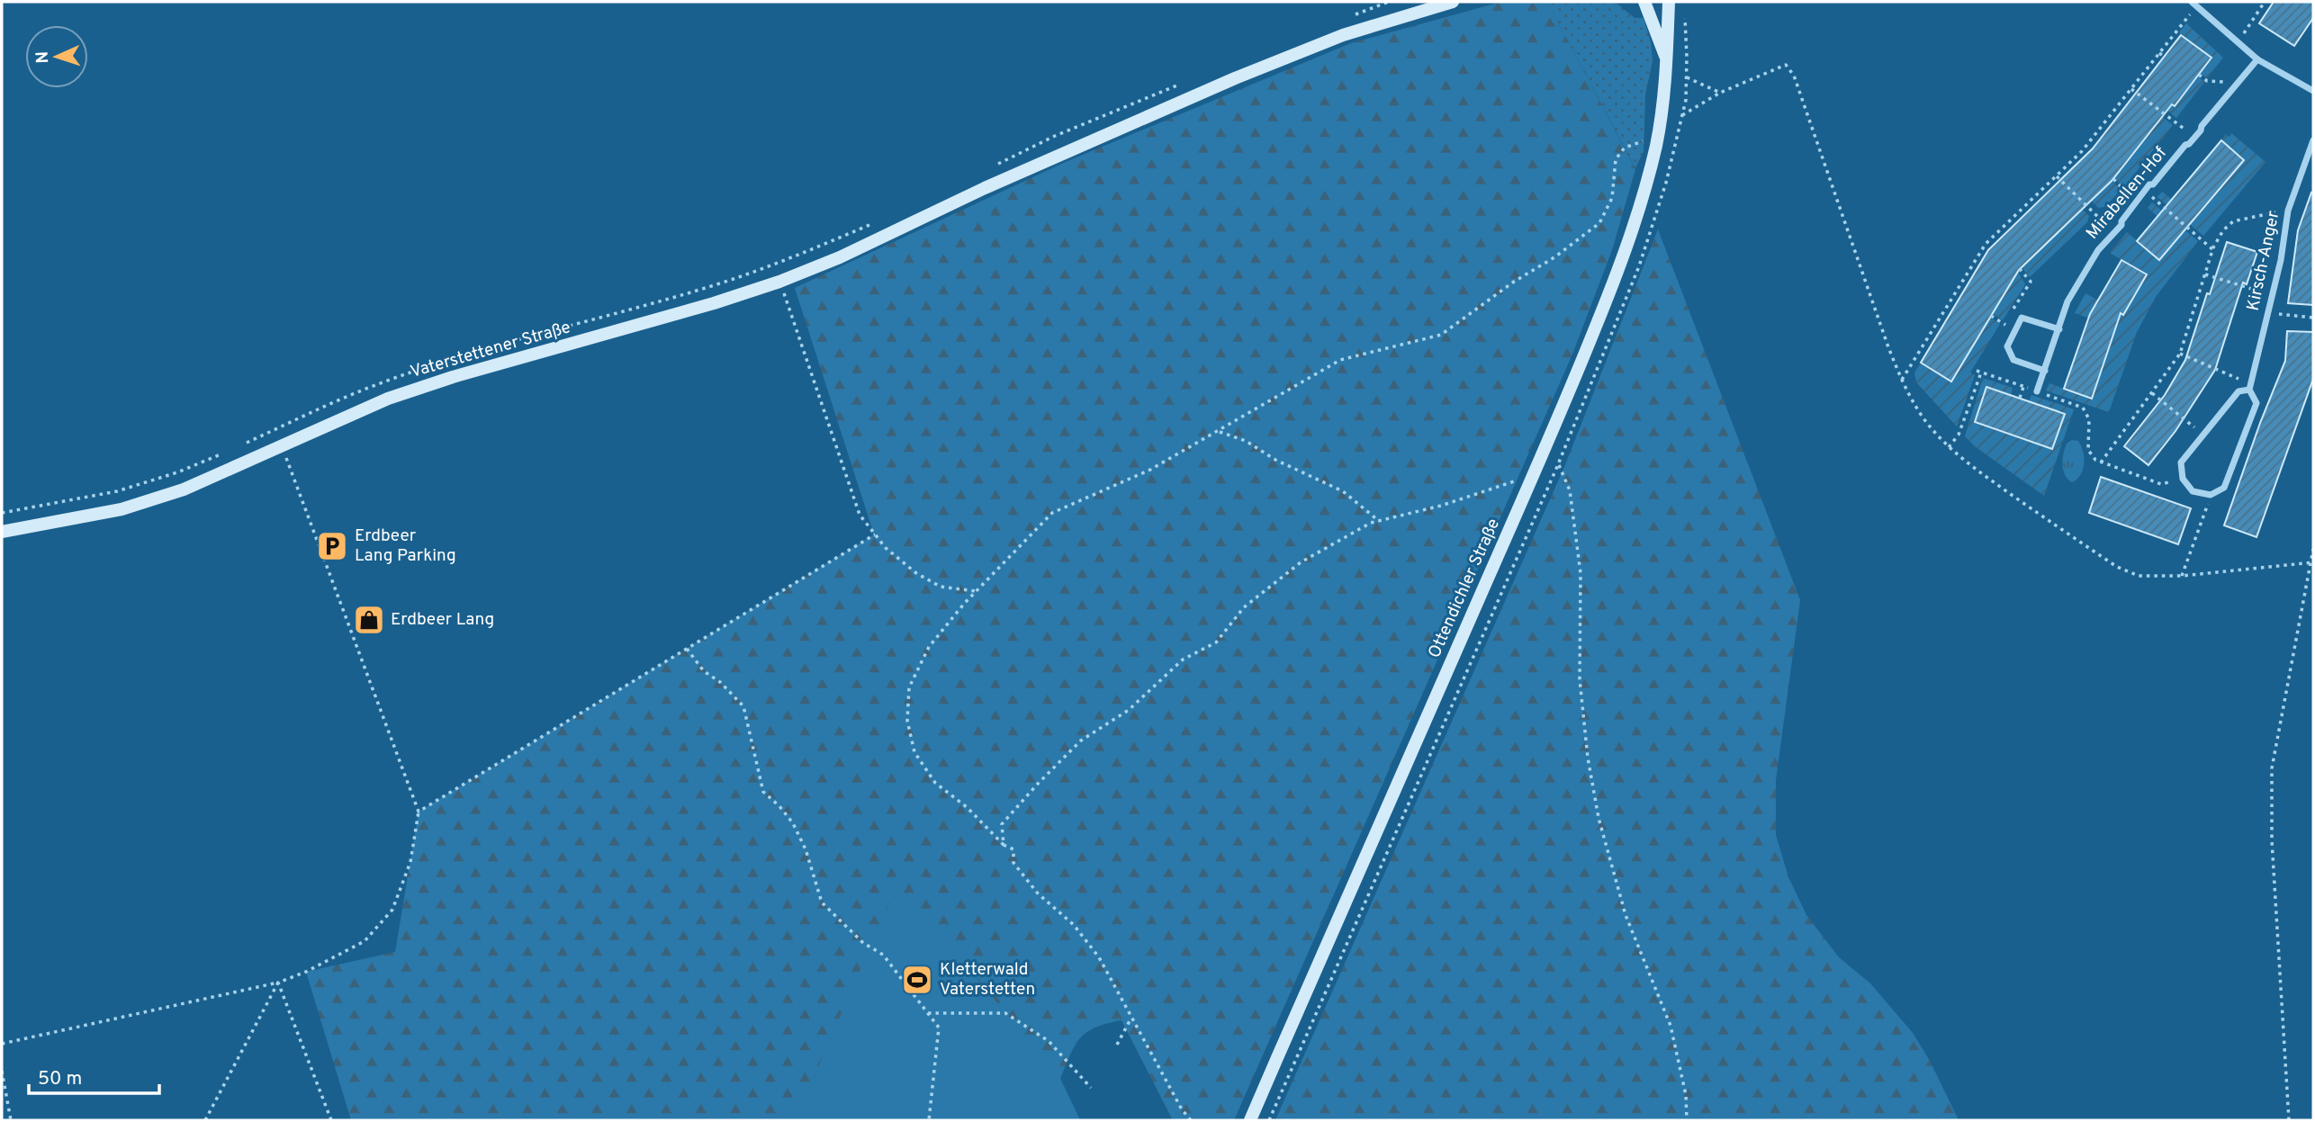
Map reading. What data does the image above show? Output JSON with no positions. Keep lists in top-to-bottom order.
{
  "streets": {
    "street": [
      "Mirabellen-Hof",
      "Kirsch-Anger",
      "Vaterstettener Straße",
      "Ottendichler Straße"
    ]
  },
  "places": {
    "parking": ["Erdbeer Lang Parking"],
    "shop": ["Erdbeer Lang"],
    "sports": ["Kletterwald Vaterstetten"]
  },
  "scale_bar": "50 m",
  "north": "left"
}
